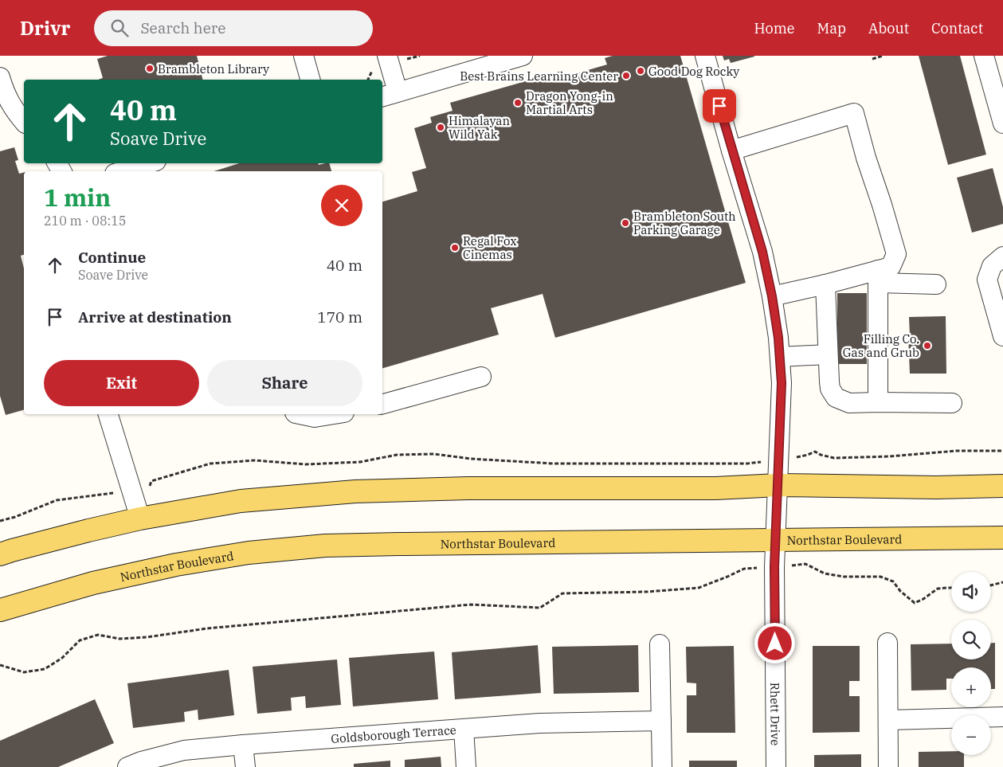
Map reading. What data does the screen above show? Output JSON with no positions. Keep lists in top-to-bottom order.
{
  "streets": {
    "main road": ["Northstar Boulevard"],
    "street": ["Rhett Drive", "Goldsborough Terrace"]
  },
  "crossings": [
    ["Northstar Boulevard", "Rhett Drive"]
  ],
  "places": [
    "Brambleton Library",
    "Good Dog Rocky",
    "Best Brains Learning Center",
    "Dragon Yong-in Martial Arts",
    "Himalayan Wild Yak",
    "Brambleton South Parking Garage",
    "Regal Fox Cinemas",
    "Filling Co. Gas and Grub"
  ],
  "page": {
    "header": "Drivr",
    "search": "Search here",
    "nav": [
      "Home",
      "Map",
      "About",
      "Contact"
    ],
    "turn": ["40 m", "Soave Drive"],
    "heading": ["1 min", "210 m · 08:15"],
    "list": [
      {
        "name": "Continue",
        "note": "Soave Drive",
        "value": "40 m"
      },
      {
        "name": "Arrive at destination",
        "value": "170 m"
      }
    ],
    "buttons": ["Exit", "Share"],
    "map_buttons": ["+", "−"]
  }
}
